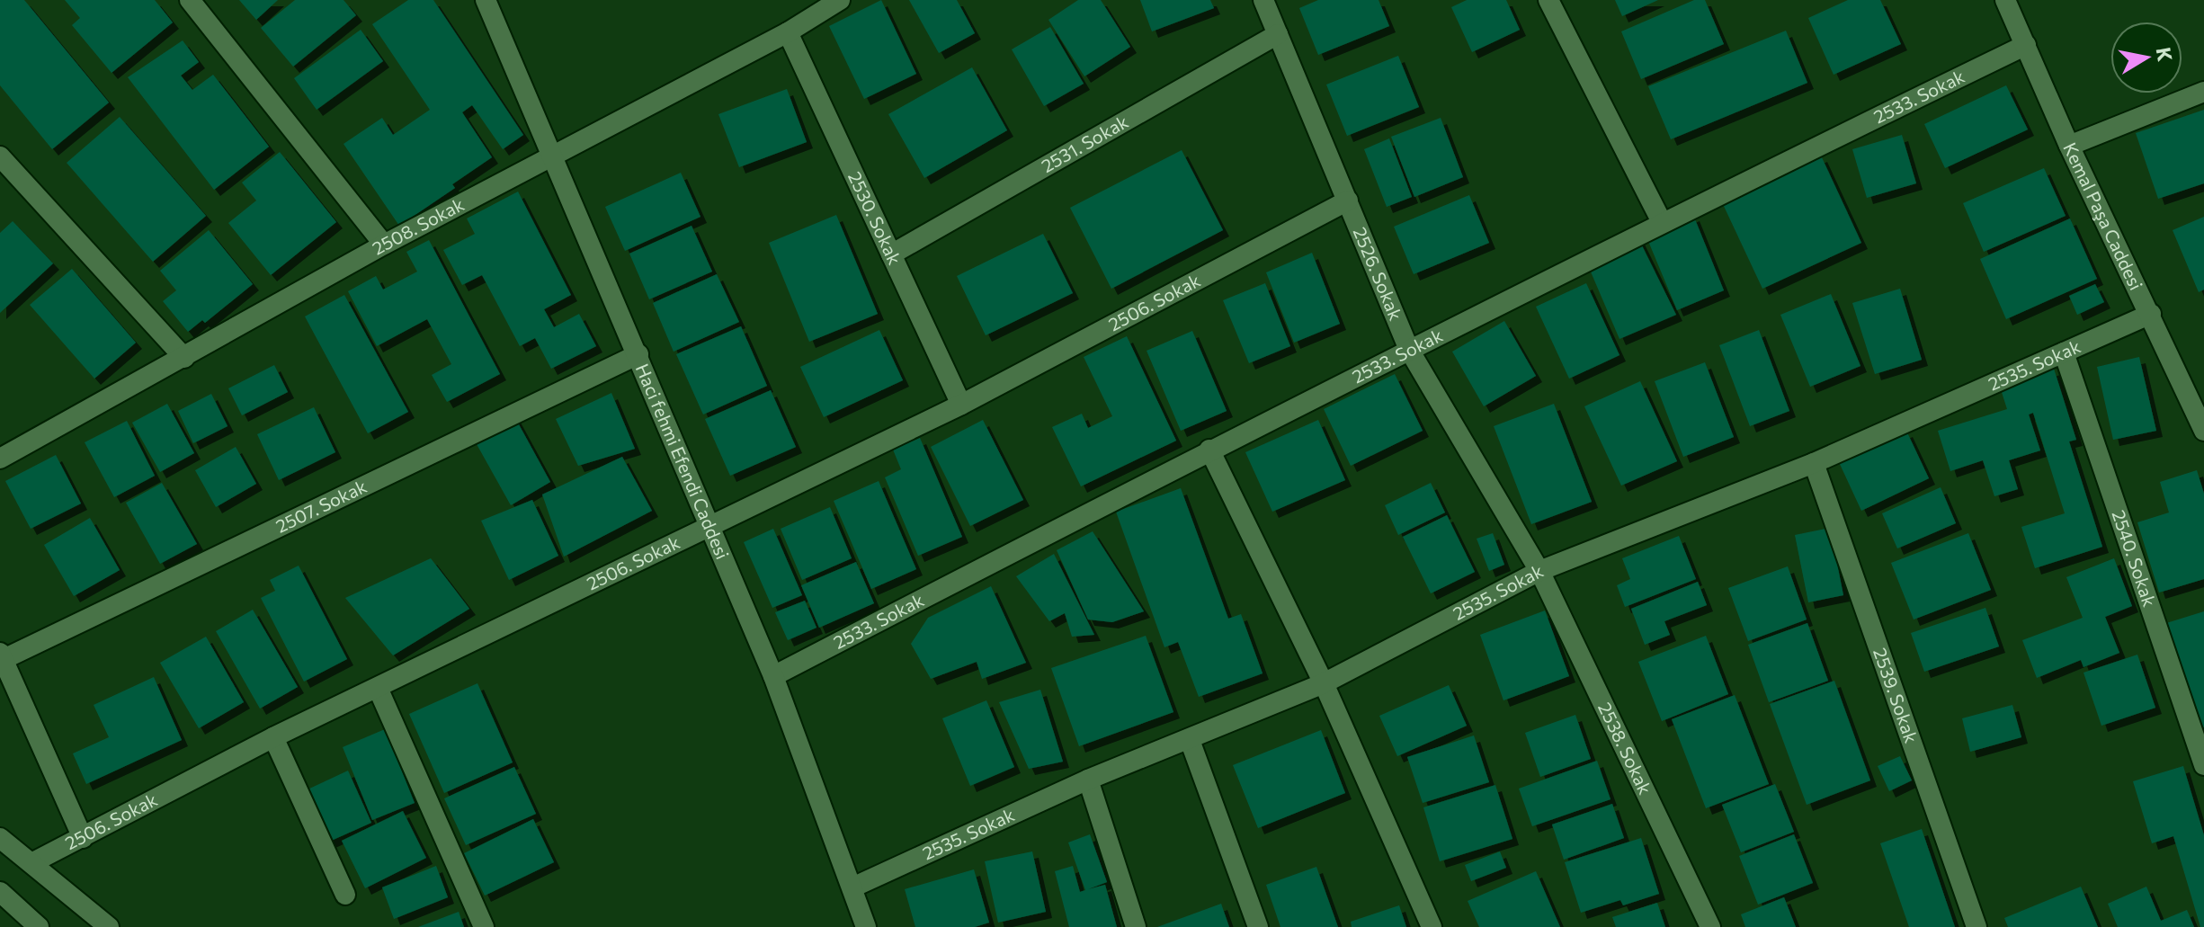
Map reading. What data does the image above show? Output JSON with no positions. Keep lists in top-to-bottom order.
{
  "streets": {
    "street": [
      "2533. Sokak",
      "2531. Sokak",
      "Kemal Paşa Caddesi",
      "2530. Sokak",
      "2508. Sokak",
      "2526. Sokak",
      "2506. Sokak",
      "2535. Sokak",
      "Haci fehmi Efendi Caddesi",
      "2507. Sokak",
      "2540. Sokak",
      "2539. Sokak",
      "2538. Sokak"
    ]
  },
  "crossings": [
    ["2533. Sokak", "Kemal Paşa Caddesi"],
    ["2533. Sokak", "2526. Sokak"],
    ["2533. Sokak", "Haci fehmi Efendi Caddesi"],
    ["2531. Sokak", "2530. Sokak"],
    ["2531. Sokak", "2526. Sokak"],
    ["Kemal Paşa Caddesi", "2535. Sokak"],
    ["2530. Sokak", "2508. Sokak"],
    ["2530. Sokak", "2506. Sokak"],
    ["2508. Sokak", "Haci fehmi Efendi Caddesi"],
    ["2526. Sokak", "2506. Sokak"],
    ["2526. Sokak", "2535. Sokak"],
    ["2526. Sokak", "2538. Sokak"],
    ["2506. Sokak", "Haci fehmi Efendi Caddesi"],
    ["2535. Sokak", "Haci fehmi Efendi Caddesi"],
    ["2535. Sokak", "2540. Sokak"],
    ["2535. Sokak", "2539. Sokak"],
    ["2535. Sokak", "2538. Sokak"],
    ["Haci fehmi Efendi Caddesi", "2507. Sokak"]
  ],
  "north": "right"
}
